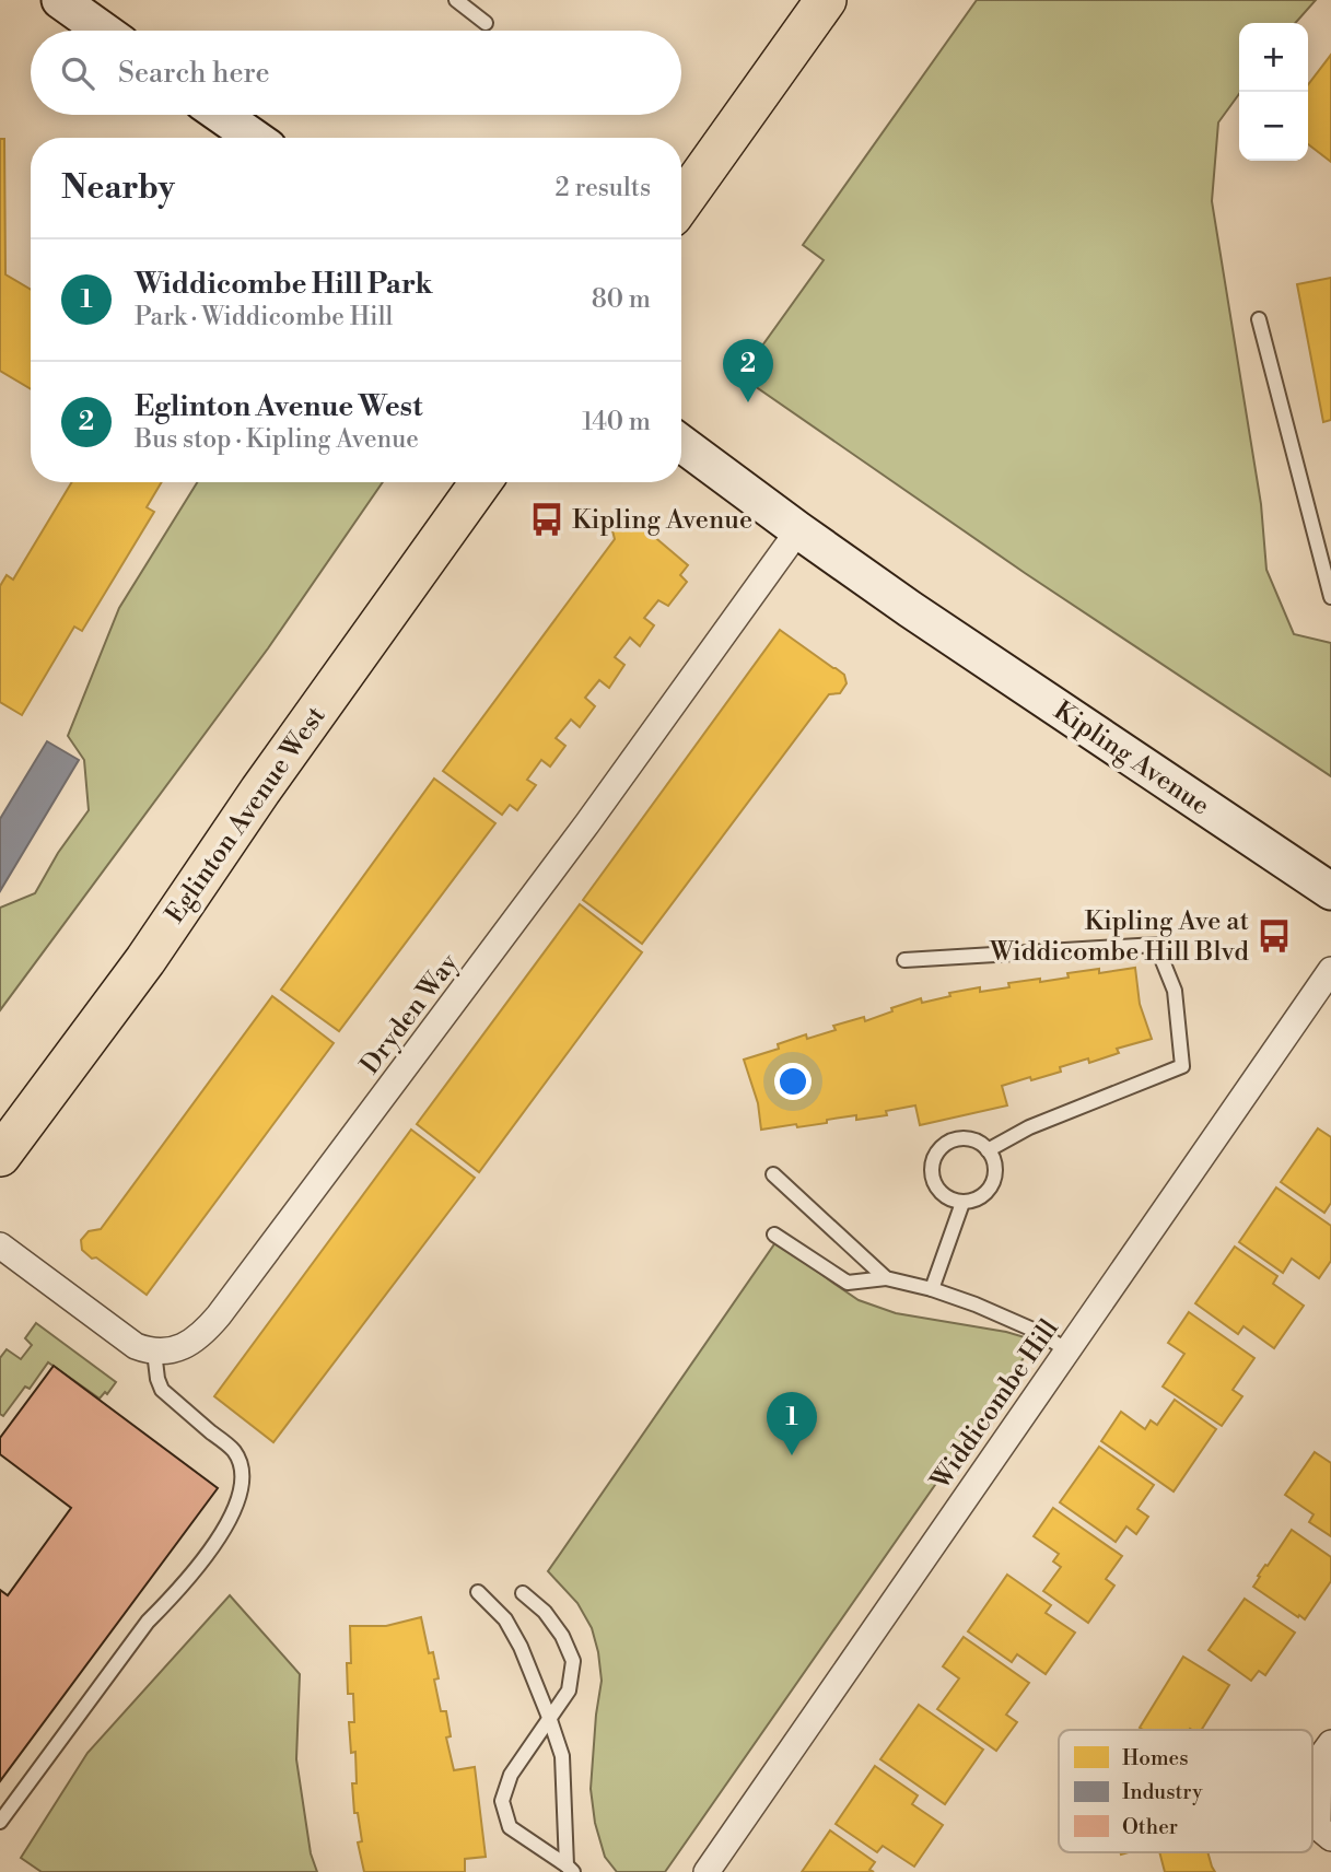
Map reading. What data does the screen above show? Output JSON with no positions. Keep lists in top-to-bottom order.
{
  "streets": {
    "main road": ["Kipling Avenue", "Eglinton Avenue West"],
    "street": ["Dryden Way", "Widdicombe Hill"]
  },
  "crossings": [
    ["Kipling Avenue", "Dryden Way"]
  ],
  "places": {
    "bus stop": ["Kipling Avenue", "Kipling Ave at Widdicombe Hill Blvd"]
  },
  "legend": ["Homes", "Industry", "Other"],
  "page": {
    "map_buttons": ["+", "−"],
    "search": "Search here",
    "heading": ["Nearby", "2 results"],
    "list": [
      {
        "mark": "1",
        "name": "Widdicombe Hill Park",
        "note": "Park · Widdicombe Hill",
        "value": "80 m"
      },
      {
        "mark": "2",
        "name": "Eglinton Avenue West",
        "note": "Bus stop · Kipling Avenue",
        "value": "140 m"
      }
    ],
    "pins": ["2", "1"]
  }
}
